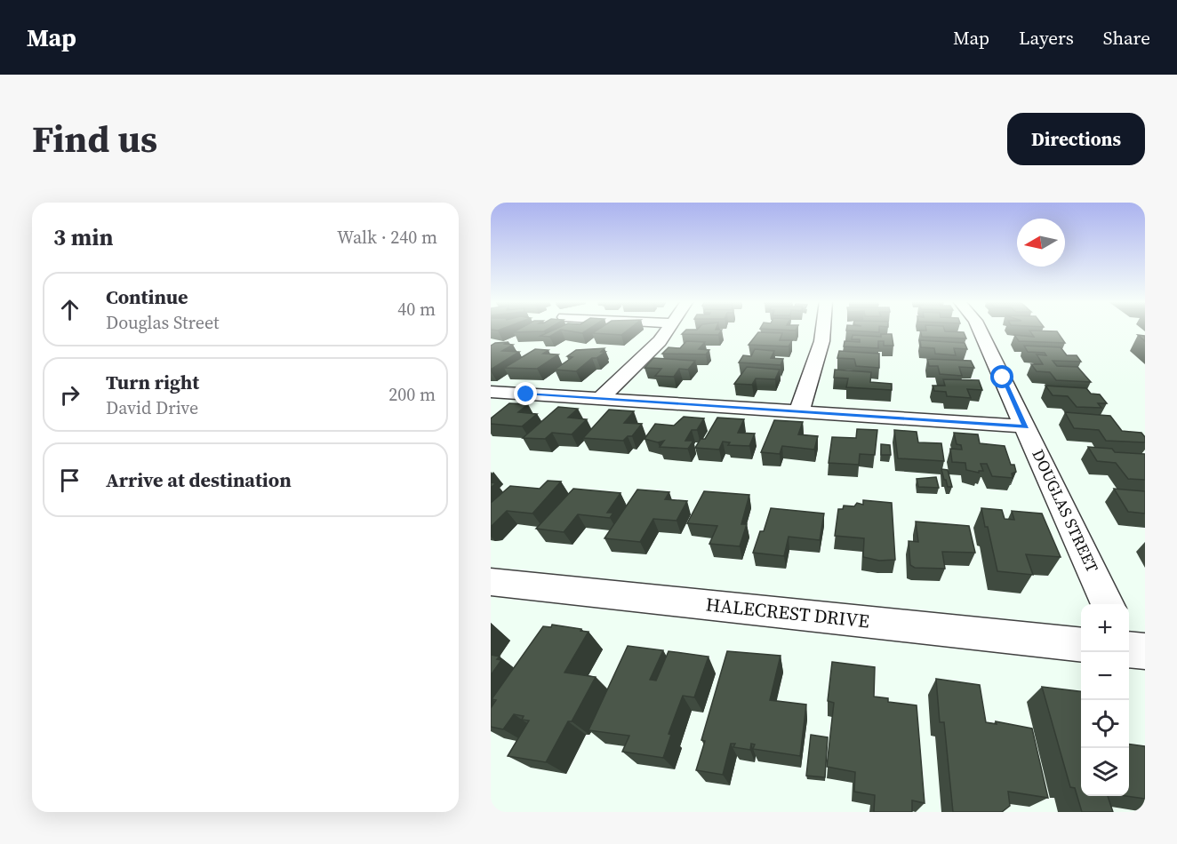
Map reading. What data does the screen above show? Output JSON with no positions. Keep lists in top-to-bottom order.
{
  "streets": {
    "street": ["DOUGLAS STREET", "HALECREST DRIVE"]
  },
  "north": "left",
  "page": {
    "header": "Map",
    "nav": ["Map", "Layers", "Share"],
    "title": "Find us",
    "buttons": "Directions",
    "heading": ["3 min", "Walk · 240 m"],
    "list": [
      ["Continue", "Douglas Street", "40 m"],
      ["Turn right", "David Drive", "200 m"],
      "Arrive at destination"
    ],
    "map_buttons": ["+", "−"]
  }
}
